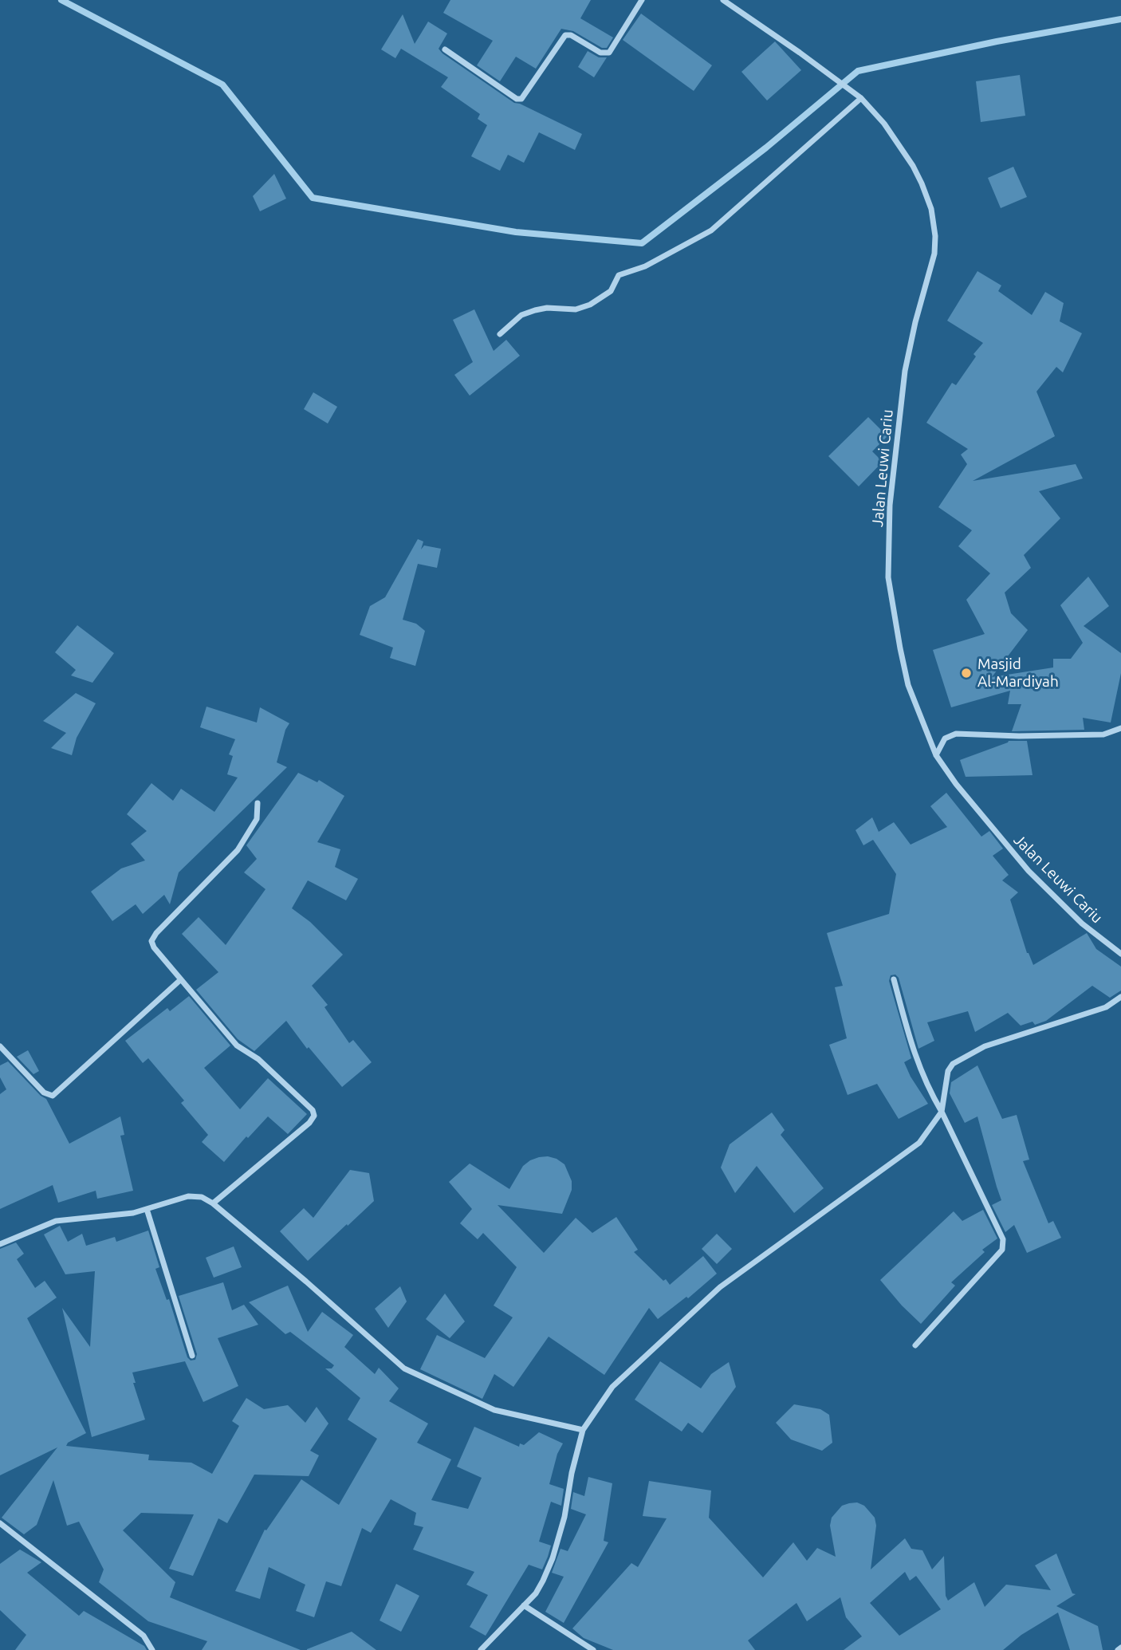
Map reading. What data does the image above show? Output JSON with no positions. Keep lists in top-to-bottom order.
{
  "streets": {
    "street": ["Jalan Leuwi Cariu"]
  },
  "places": ["Masjid Al-Mardiyah"]
}
